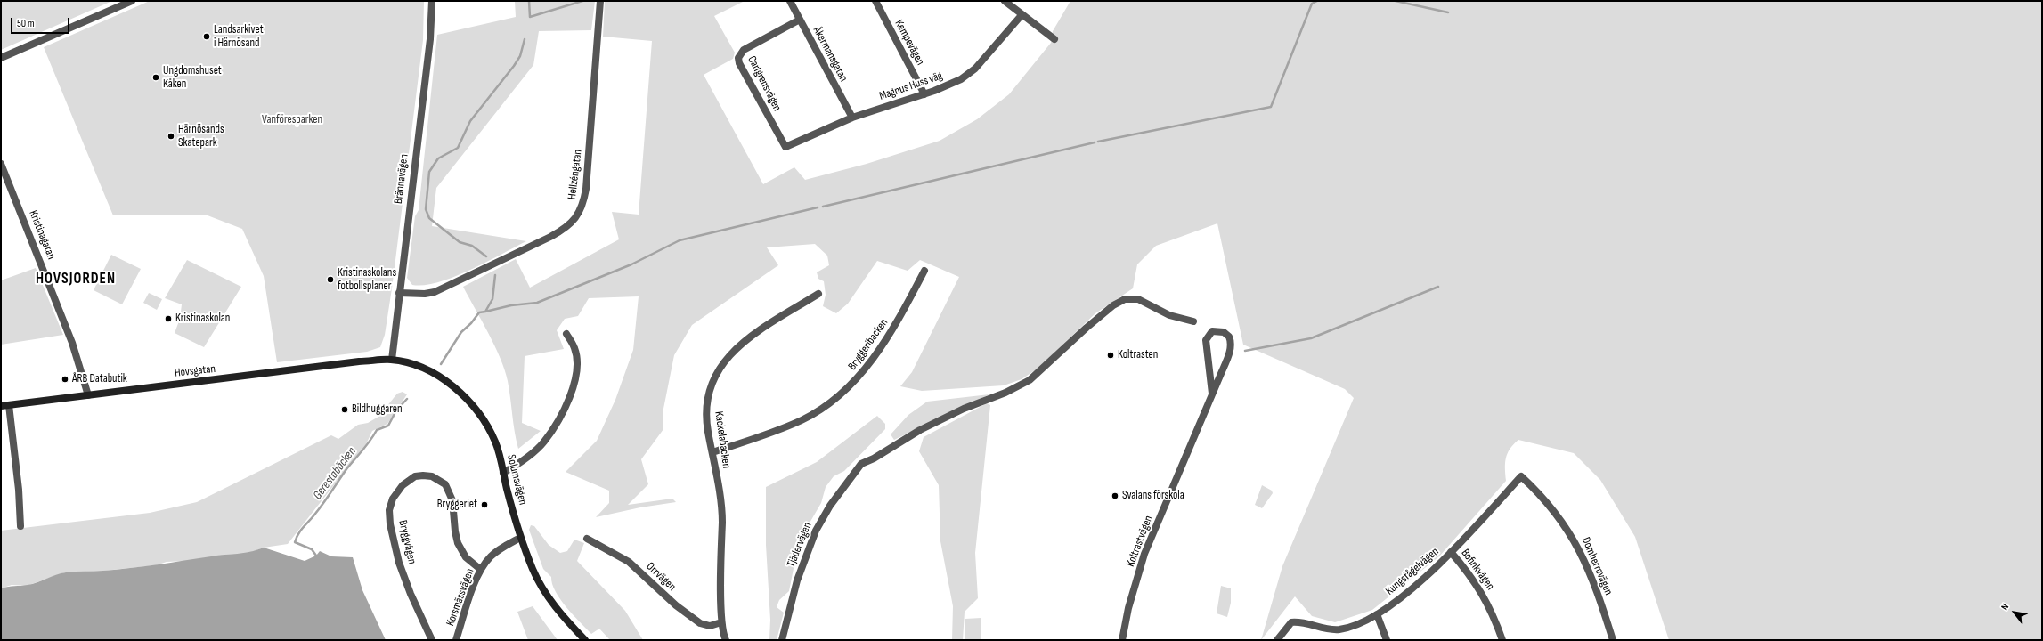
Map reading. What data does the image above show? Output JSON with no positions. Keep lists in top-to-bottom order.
{
  "streets": {
    "main road": ["Hovsgatan", "Solumsvägen"],
    "street": [
      "Kempevägen",
      "Åkermansgatan",
      "Carlgrensvägen",
      "Magnus Huss väg",
      "Hellzéngatan",
      "Brännavägen",
      "Kristinagatan",
      "Bryggeribacken",
      "Kackelabacken",
      "Koltrastvägen",
      "Bryggvägen",
      "Tjädervägen",
      "Domherrevägen",
      "Bofinkvägen",
      "Kungsfågelvägen",
      "Orrvägen",
      "Korsmässvägen"
    ]
  },
  "crossings": [
    ["Kempevägen", "Magnus Huss väg"],
    ["Åkermansgatan", "Carlgrensvägen"],
    ["Åkermansgatan", "Magnus Huss väg"],
    ["Carlgrensvägen", "Magnus Huss väg"],
    ["Hellzéngatan", "Brännavägen"],
    ["Brännavägen", "Hovsgatan"],
    ["Brännavägen", "Solumsvägen"],
    ["Kristinagatan", "Hovsgatan"],
    ["Bryggeribacken", "Kackelabacken"],
    ["Hovsgatan", "Solumsvägen"],
    ["Kackelabacken", "Orrvägen"],
    ["Solumsvägen", "Korsmässvägen"],
    ["Bryggvägen", "Korsmässvägen"],
    ["Domherrevägen", "Kungsfågelvägen"],
    ["Bofinkvägen", "Kungsfågelvägen"]
  ],
  "districts": ["HOVSJORDEN"],
  "water": ["Gerestabäcken"],
  "parks": ["Vanföresparken"],
  "places": [
    "Landsarkivet i Härnösand",
    "Ungdomshuset Kåken",
    "Härnösands Skatepark",
    "Kristinaskolans fotbollsplaner",
    "Kristinaskolan",
    "Koltrasten",
    "ÅRB Databutik",
    "Bildhuggaren",
    "Svalans förskola",
    "Bryggeriet"
  ],
  "scale_bar": "50 m",
  "north": "top left"
}
